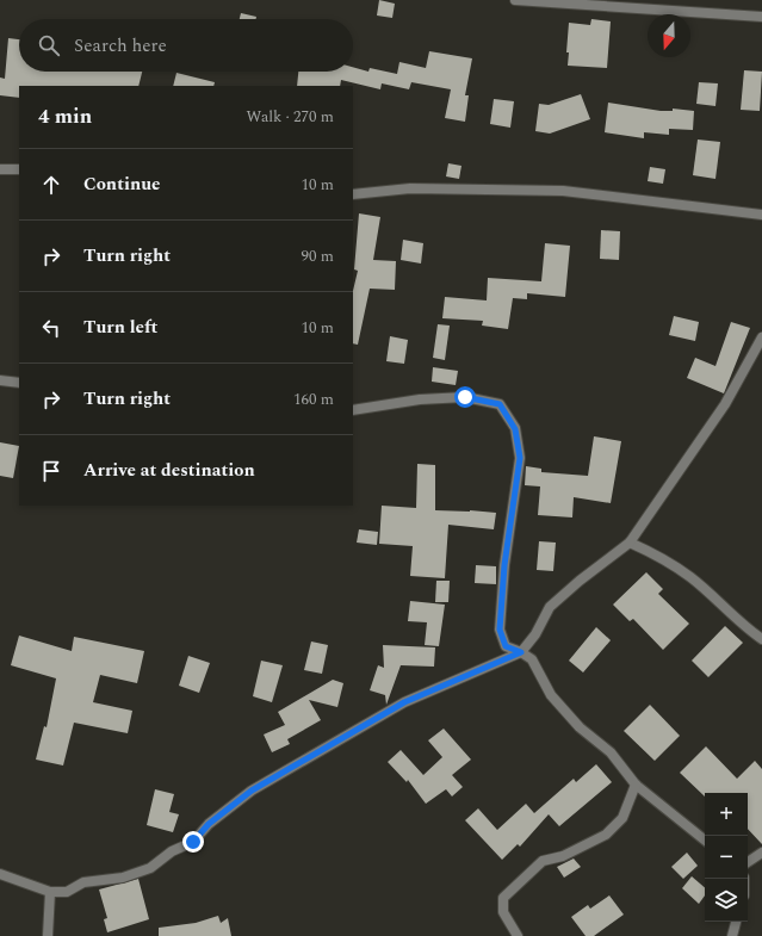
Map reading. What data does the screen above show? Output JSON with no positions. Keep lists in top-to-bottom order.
{
  "north": "bottom",
  "page": {
    "search": "Search here",
    "heading": ["4 min", "Walk · 270 m"],
    "list": [
      ["Continue", "10 m"],
      ["Turn right", "90 m"],
      ["Turn left", "10 m"],
      ["Turn right", "160 m"],
      "Arrive at destination"
    ],
    "map_buttons": ["+", "−"]
  }
}
